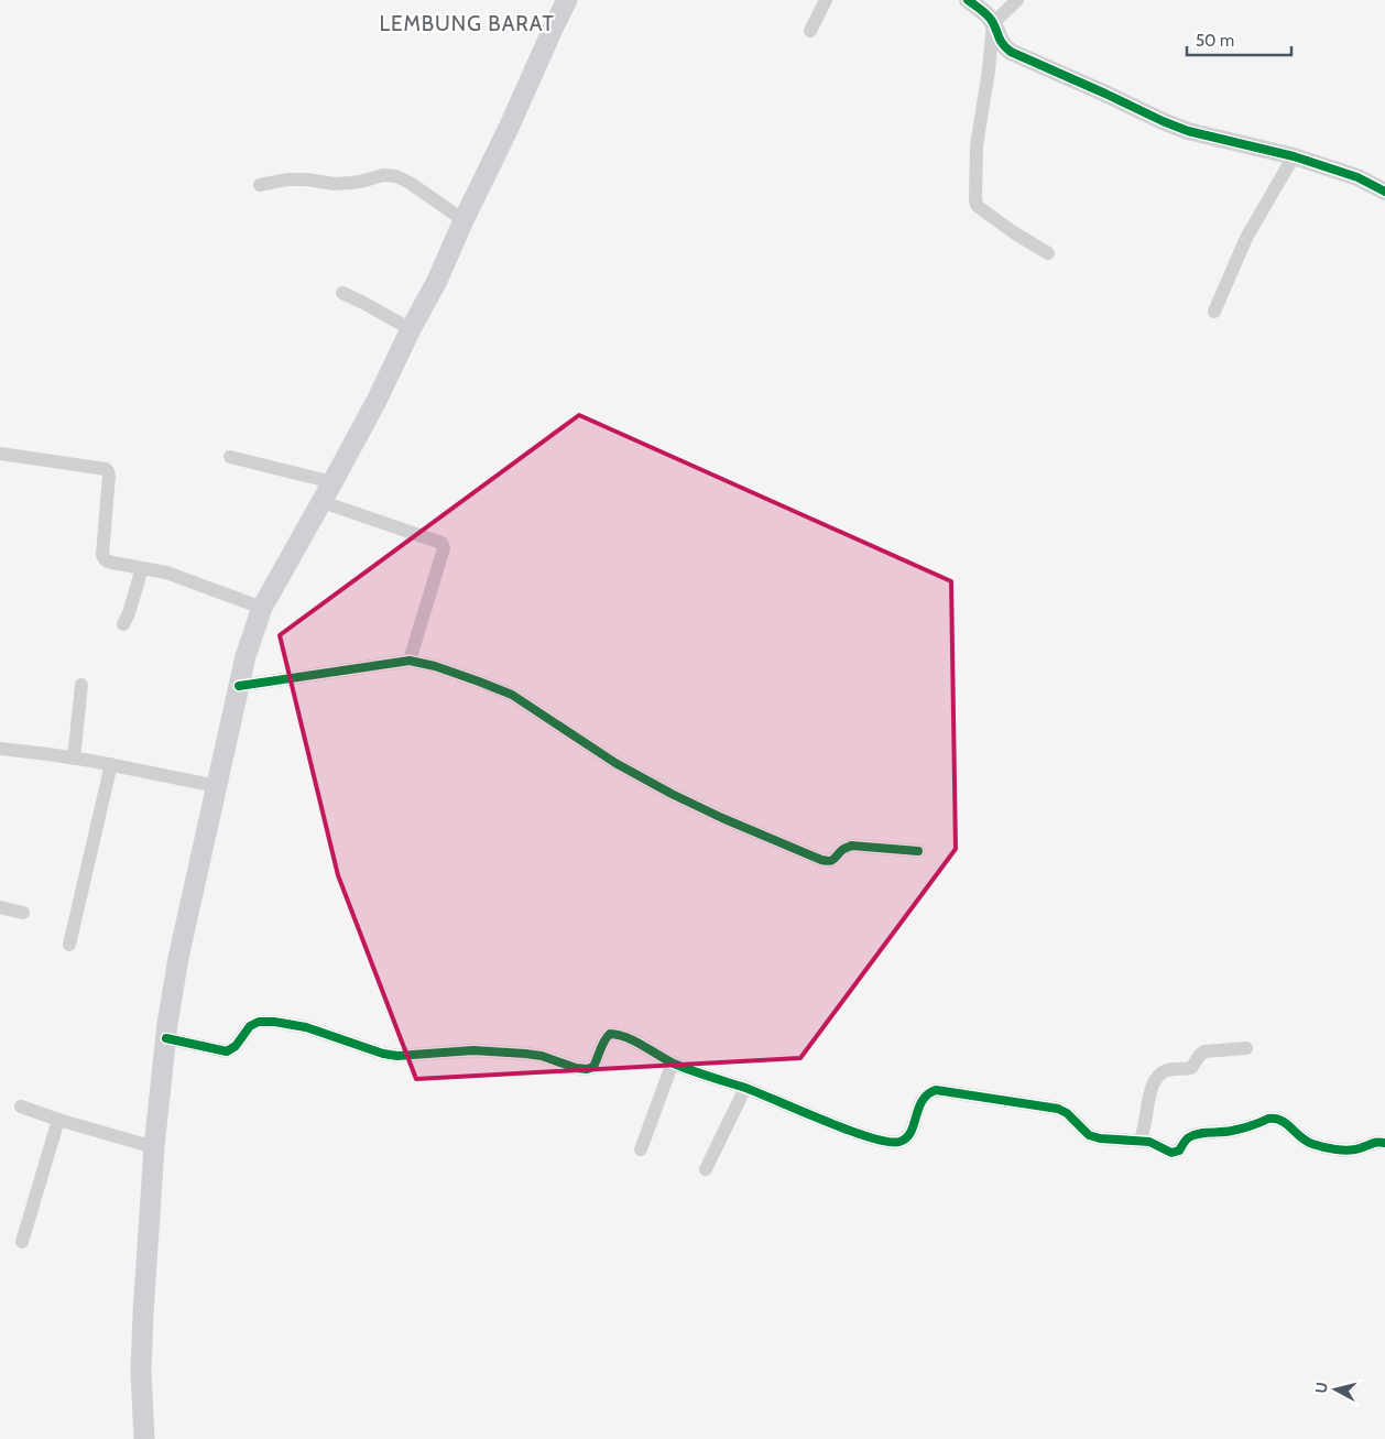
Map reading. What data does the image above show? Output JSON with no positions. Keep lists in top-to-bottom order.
{
  "districts": ["LEMBUNG BARAT"],
  "scale_bar": "50 m",
  "north": "left"
}
